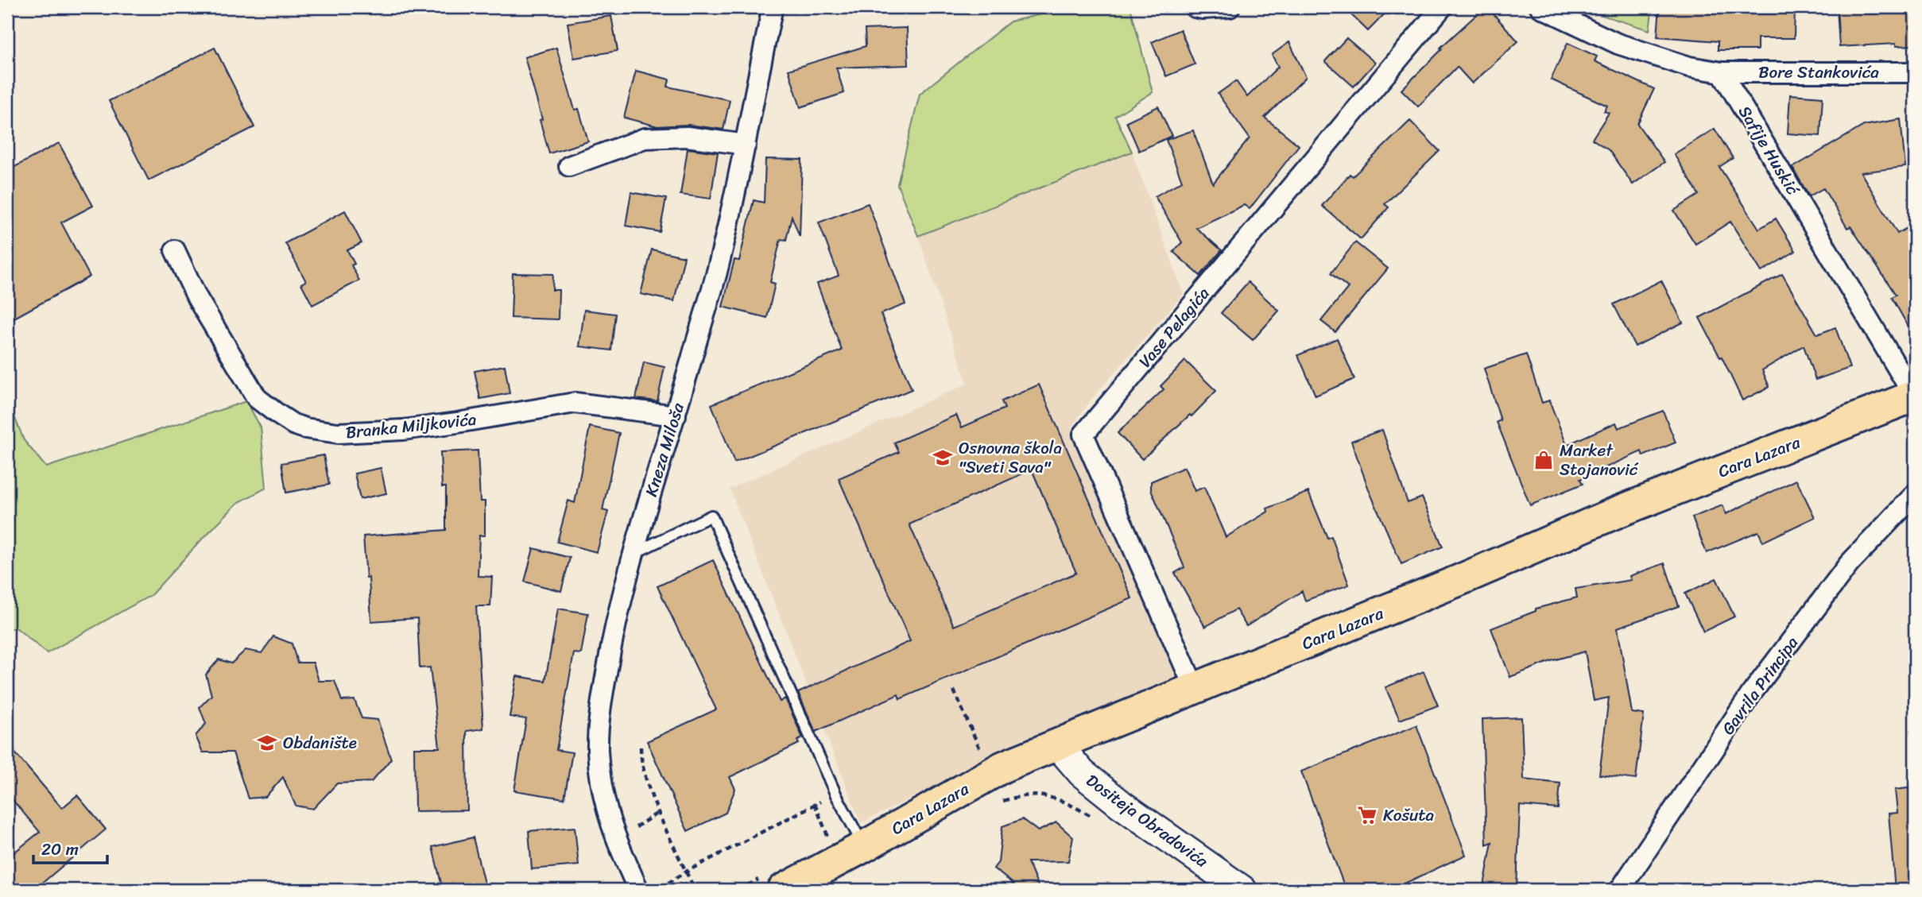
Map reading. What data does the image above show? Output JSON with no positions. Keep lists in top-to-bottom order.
{
  "streets": {
    "main road": ["Cara Lazara"],
    "street": [
      "Bore Stankovića",
      "Safije Huskić",
      "Vase Pelagića",
      "Branka Miljkovića",
      "Kneza Miloša",
      "Gavrila Principa",
      "Dositeja Obradovića"
    ]
  },
  "crossings": [
    ["Bore Stankovića", "Safije Huskić"],
    ["Safije Huskić", "Cara Lazara"],
    ["Vase Pelagića", "Cara Lazara"],
    ["Branka Miljkovića", "Kneza Miloša"],
    ["Cara Lazara", "Dositeja Obradovića"]
  ],
  "places": {
    "school or university": ["Osnovna škola \"Sveti Sava\"", "Obdanište"],
    "shop": ["Market Stojanović"],
    "supermarket": ["Košuta"]
  },
  "scale_bar": "20 m"
}
